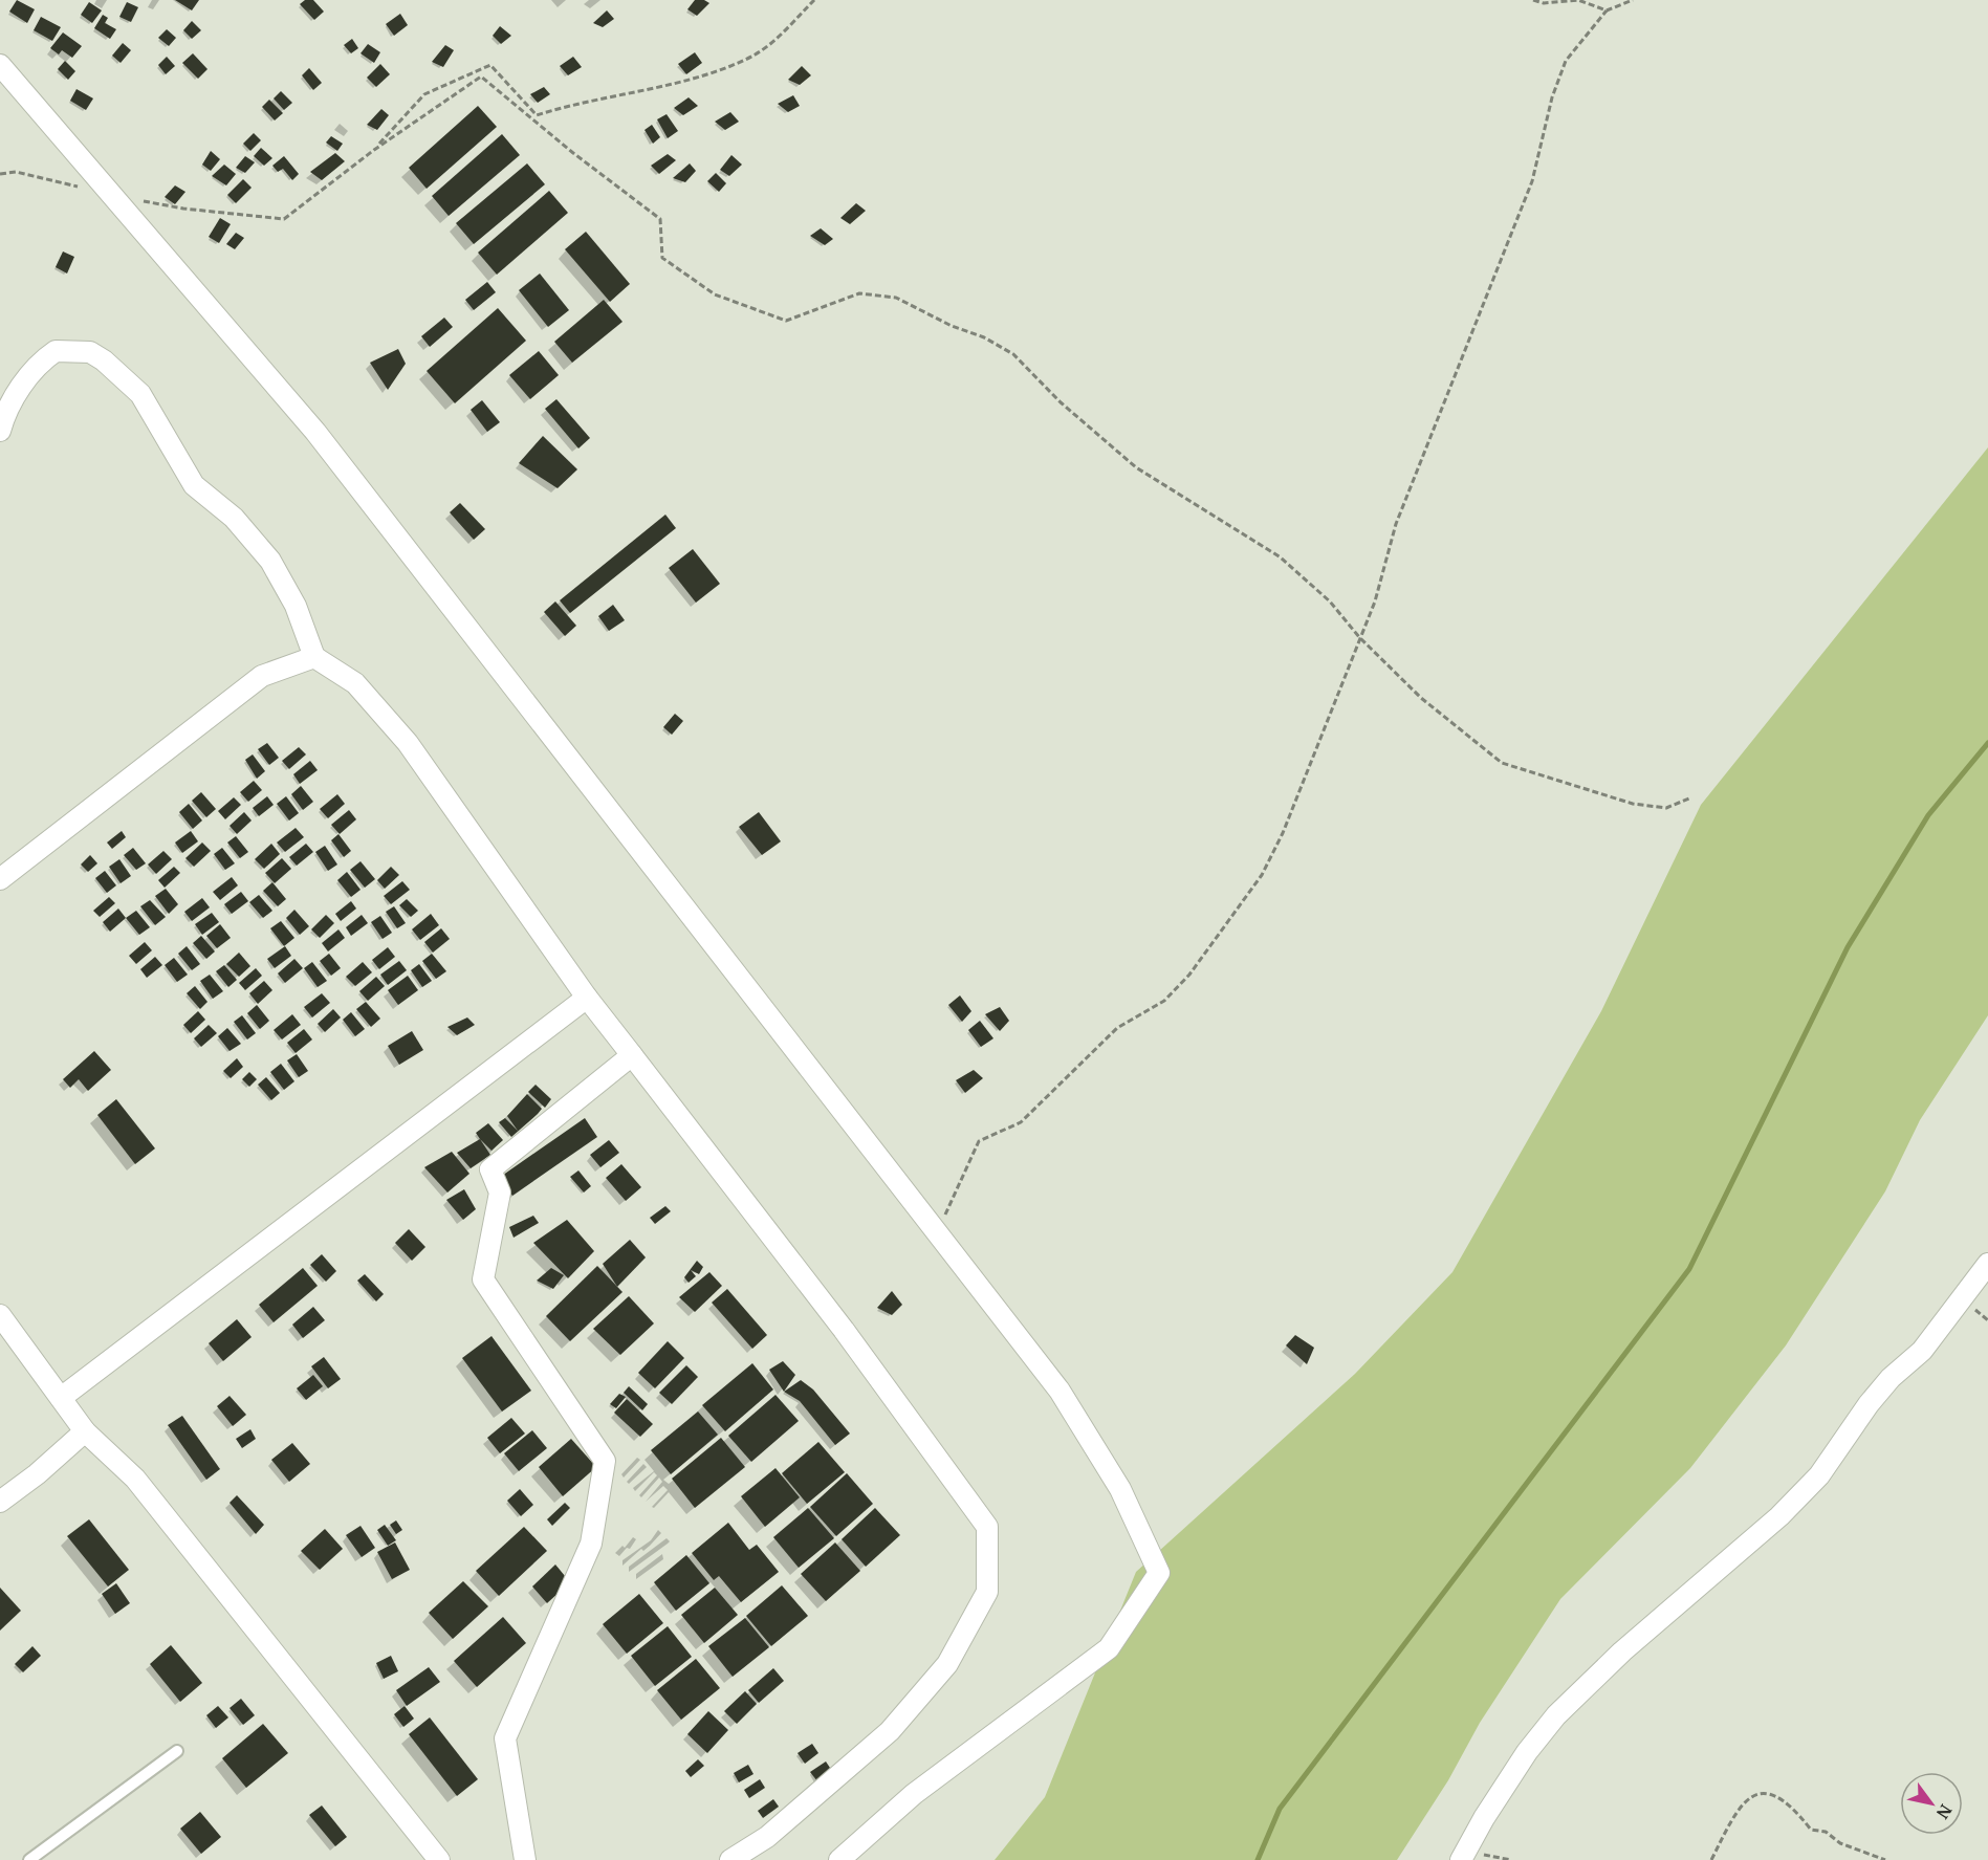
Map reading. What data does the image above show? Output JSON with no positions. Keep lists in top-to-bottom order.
{
  "north": "bottom right"
}
